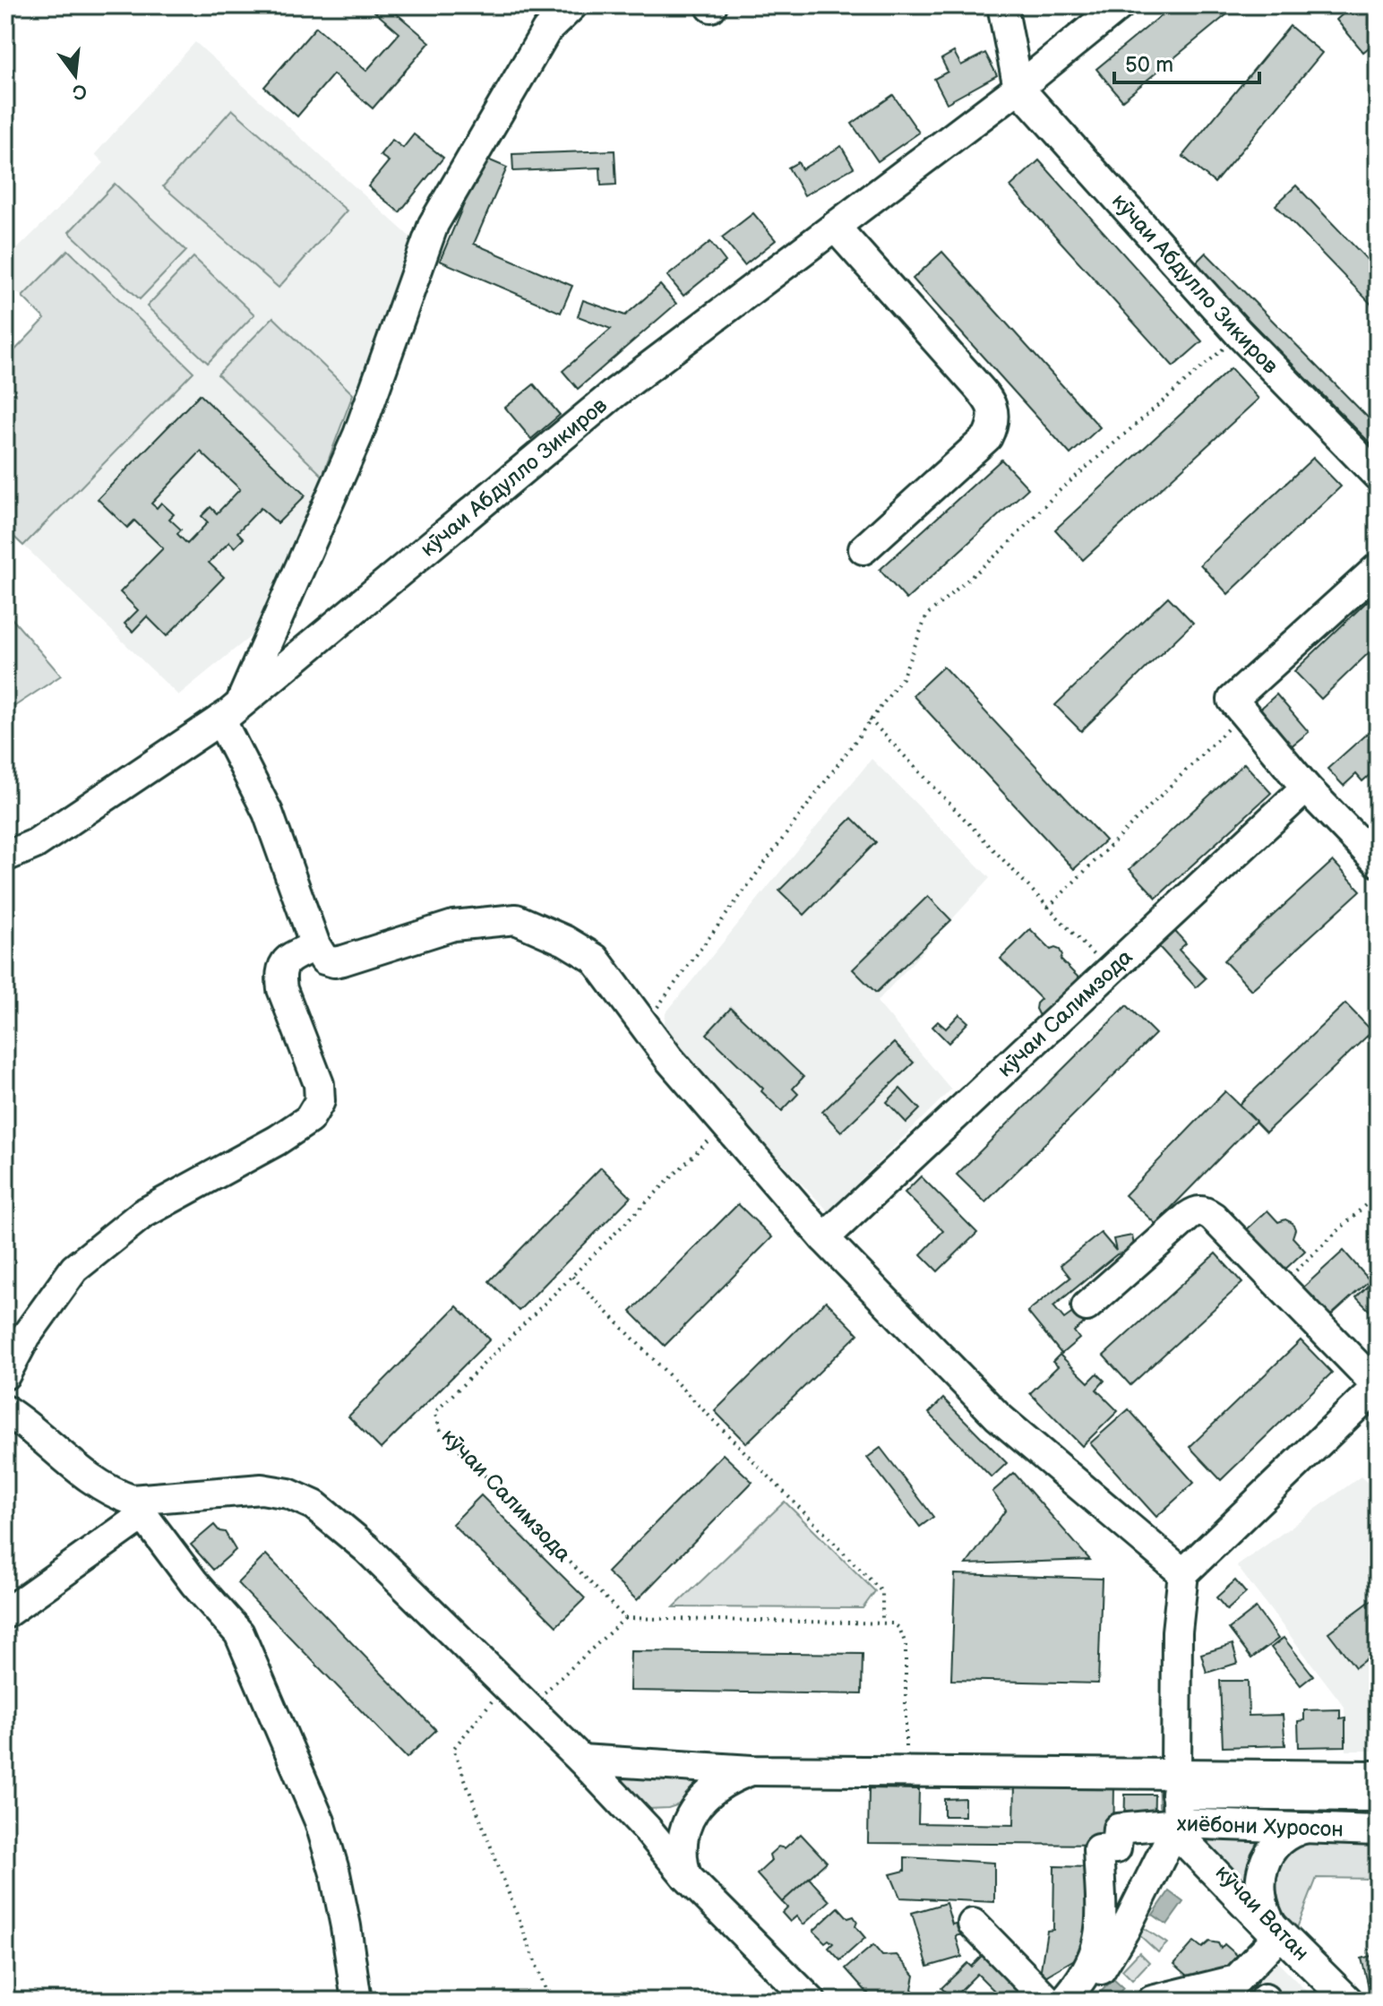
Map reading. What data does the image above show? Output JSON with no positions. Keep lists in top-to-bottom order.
{
  "streets": {
    "street": [
      "кӯчаи Абдулло Зикиров",
      "кӯчаи Салимзода",
      "хиёбони Хуросон",
      "кӯчаи Ватан"
    ]
  },
  "crossings": [
    ["хиёбони Хуросон", "кӯчаи Ватан"]
  ],
  "scale_bar": "50 m",
  "north": "bottom"
}
